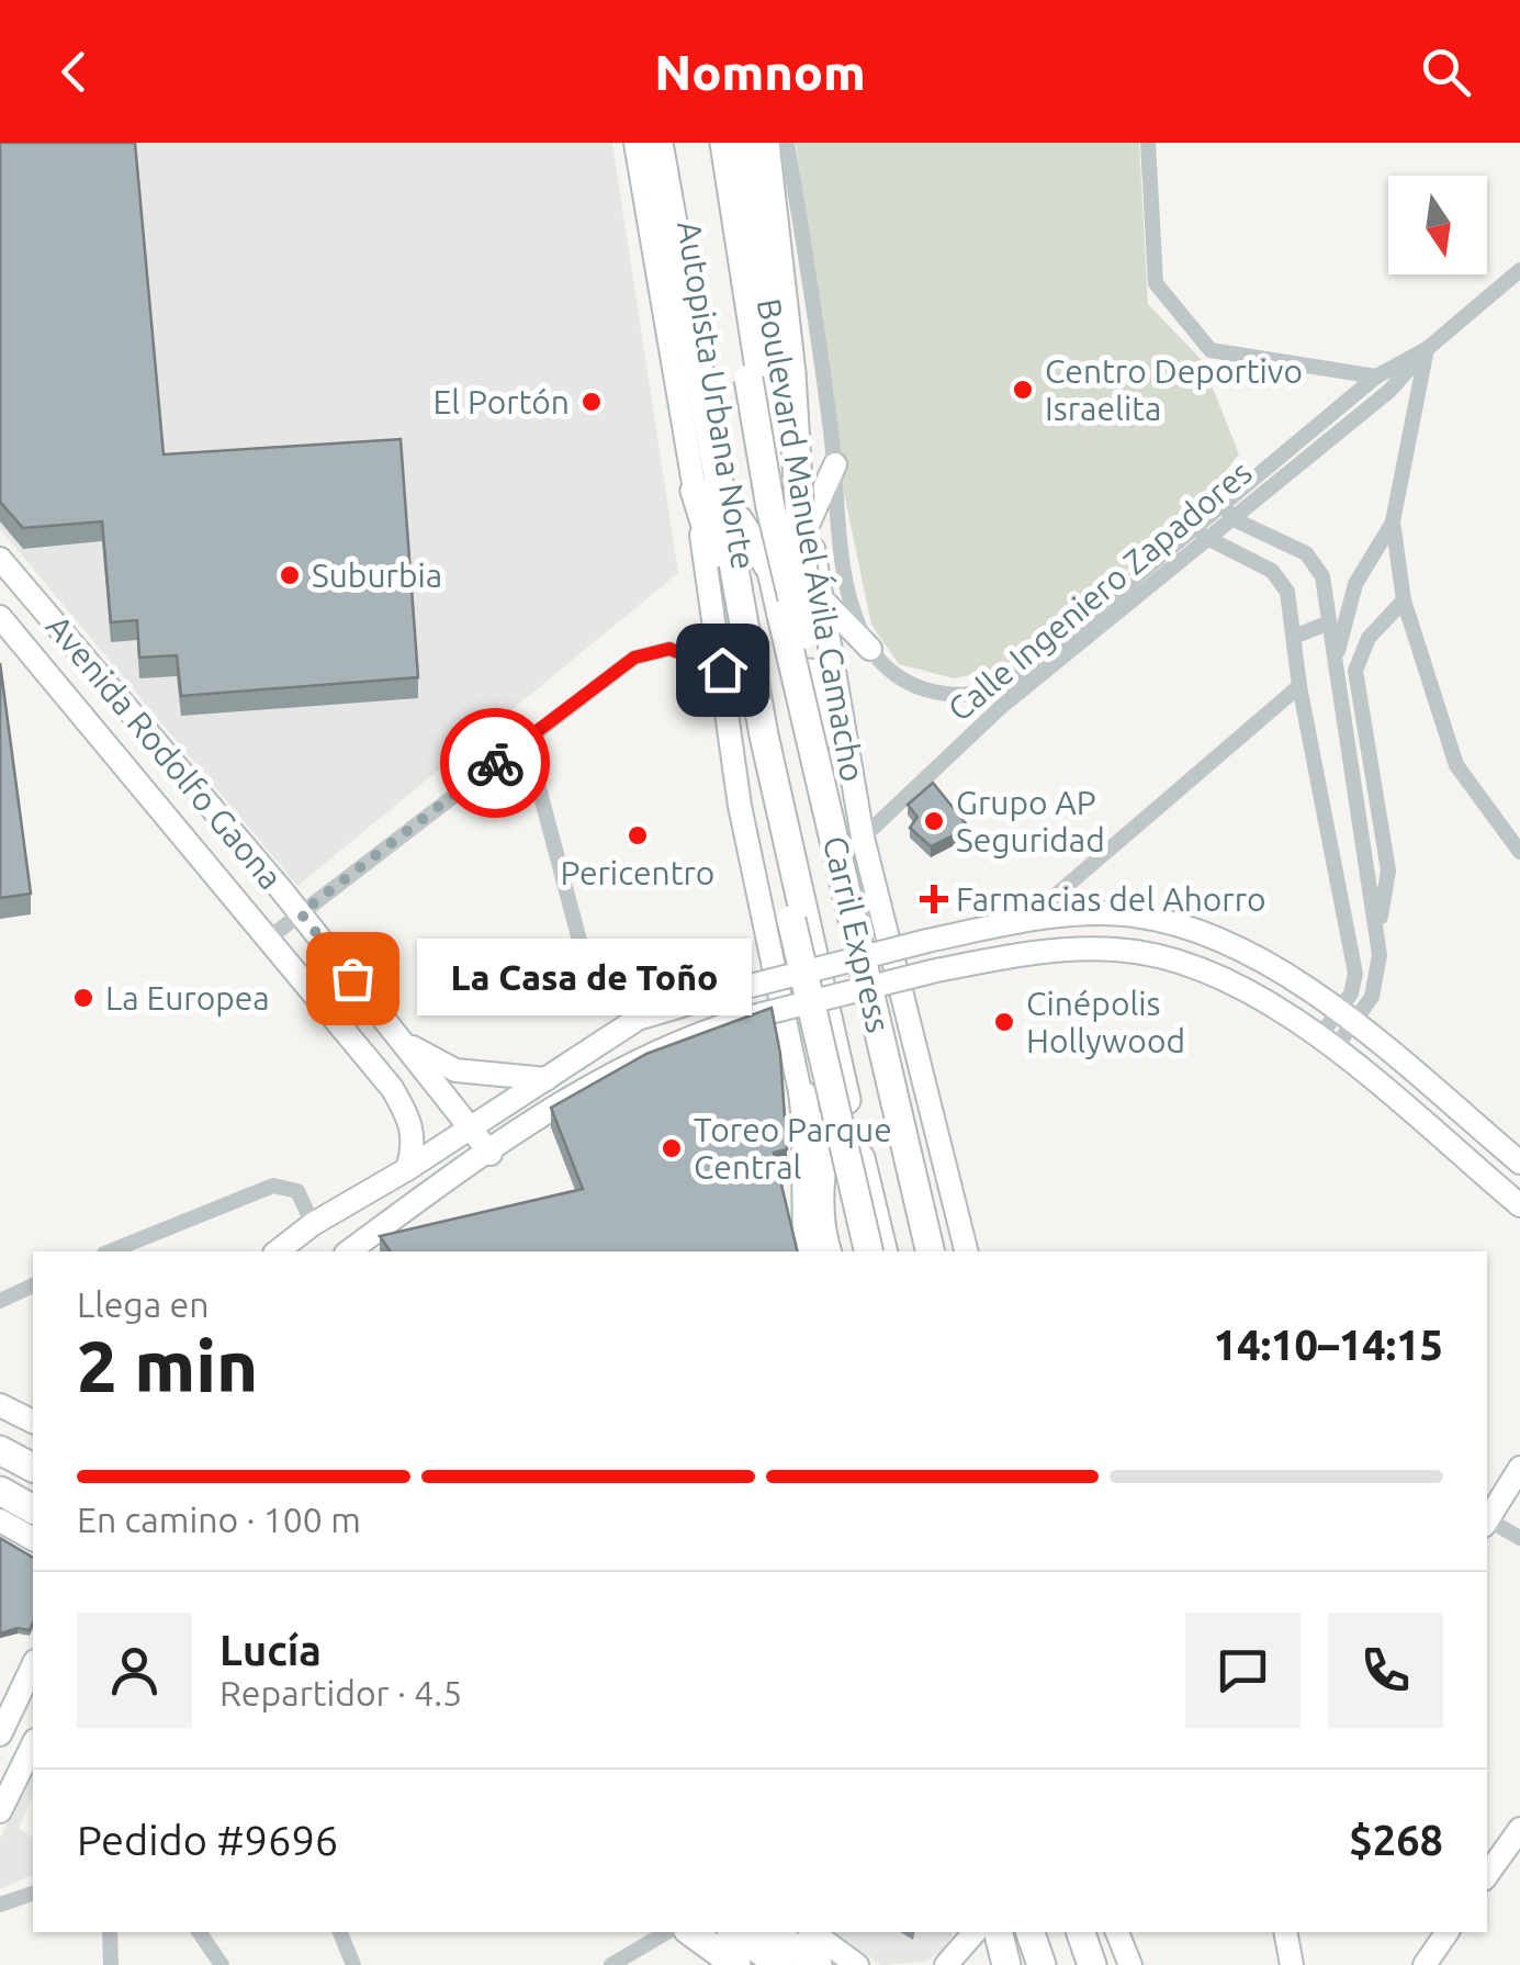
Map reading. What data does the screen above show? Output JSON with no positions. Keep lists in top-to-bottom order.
{
  "streets": {
    "highway": ["Autopista Urbana Norte", "Boulevard Manuel Ávila Camacho", "Carril Express"],
    "main road": ["Avenida Rodolfo Gaona"],
    "street": ["Calle Ingeniero Zapadores"]
  },
  "crossings": [
    ["Autopista Urbana Norte", "Boulevard Manuel Ávila Camacho"],
    ["Autopista Urbana Norte", "Calle Ingeniero Zapadores"],
    ["Autopista Urbana Norte", "Carril Express"],
    ["Boulevard Manuel Ávila Camacho", "Calle Ingeniero Zapadores"]
  ],
  "places": {
    "other": [
      "Centro Deportivo Israelita",
      "El Portón",
      "Suburbia",
      "Grupo AP Seguridad",
      "Pericentro",
      "La Casa de Toño",
      "La Europea",
      "Cinépolis Hollywood",
      "Toreo Parque Central"
    ],
    "health": ["Farmacias del Ahorro"]
  },
  "north": "bottom",
  "page": {
    "header": "Nomnom",
    "bubble": "La Casa de Toño",
    "heading": ["2 min", "Llega en", "14:10–14:15"],
    "panel": [
      "Lucía",
      "Repartidor · 4.5",
      "Pedido #9696",
      "$268"
    ],
    "bar": "En camino · 100 m"
  }
}
